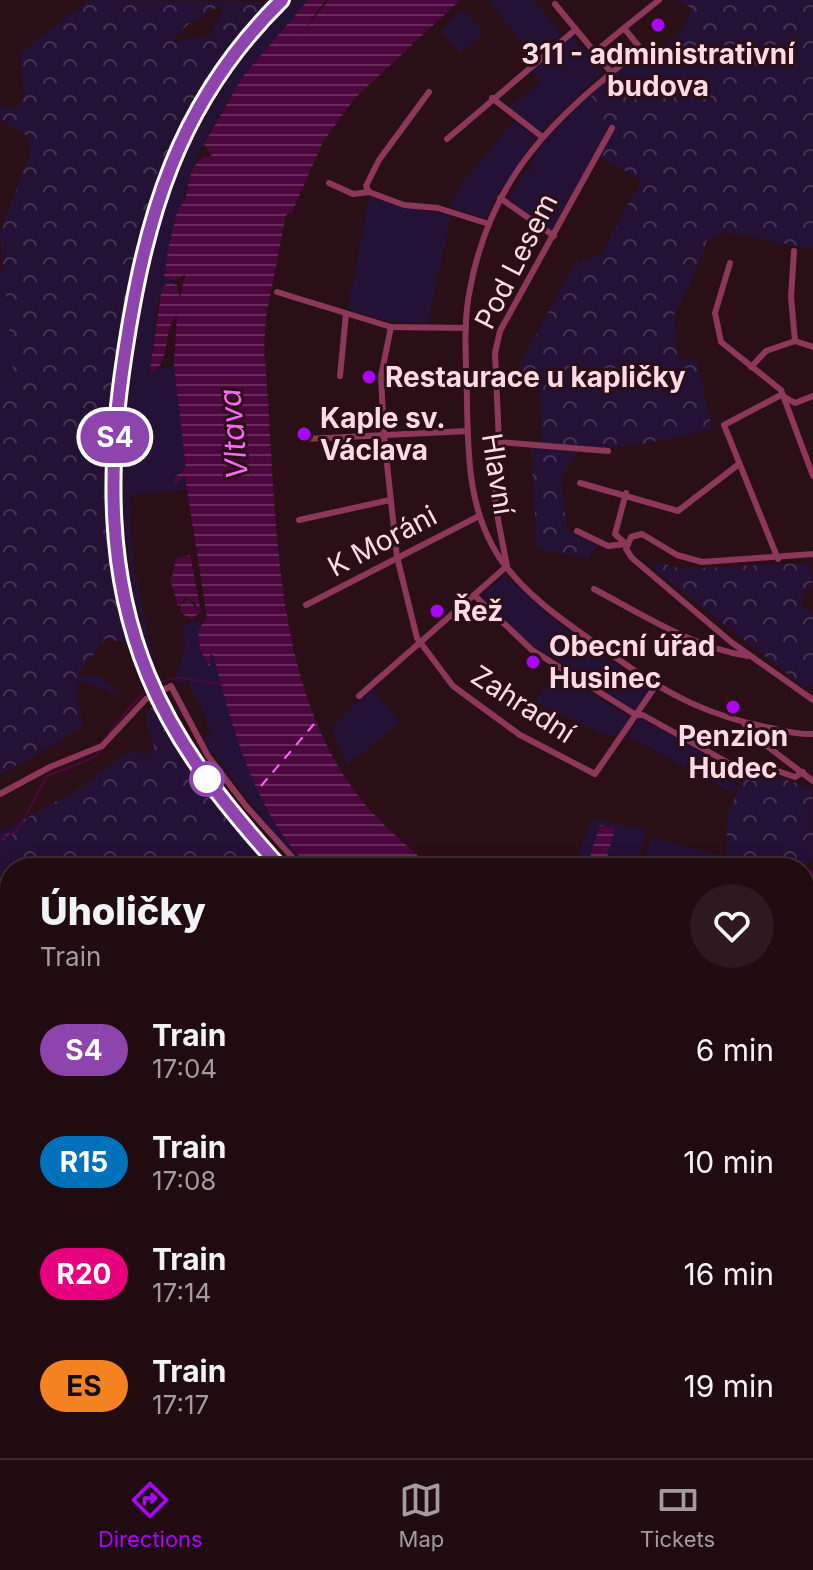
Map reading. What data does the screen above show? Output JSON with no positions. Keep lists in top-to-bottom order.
{
  "streets": {
    "street": [
      "Pod Lesem",
      "Hlavní",
      "K Moráni",
      "Zahradní"
    ]
  },
  "crossings": [
    ["Pod Lesem", "Hlavní"],
    ["Hlavní", "K Moráni"],
    ["Hlavní", "Zahradní"],
    ["K Moráni", "Zahradní"]
  ],
  "water": ["Vltava"],
  "places": [
    "311 - administrativní budova",
    "Restaurace u kapličky",
    "Kaple sv. Václava",
    "Řež",
    "Obecní úřad Husinec",
    "Penzion Hudec"
  ],
  "page": {
    "on_map": "S4",
    "heading": ["Úholičky", "Train"],
    "list": [
      {
        "mark": "S4",
        "name": "Train",
        "note": "17:04",
        "value": "6 min"
      },
      {
        "mark": "R15",
        "name": "Train",
        "note": "17:08",
        "value": "10 min"
      },
      {
        "mark": "R20",
        "name": "Train",
        "note": "17:14",
        "value": "16 min"
      },
      {
        "mark": "ES",
        "name": "Train",
        "note": "17:17",
        "value": "19 min"
      }
    ],
    "tabs": ["Directions", "Map", "Tickets"]
  }
}
